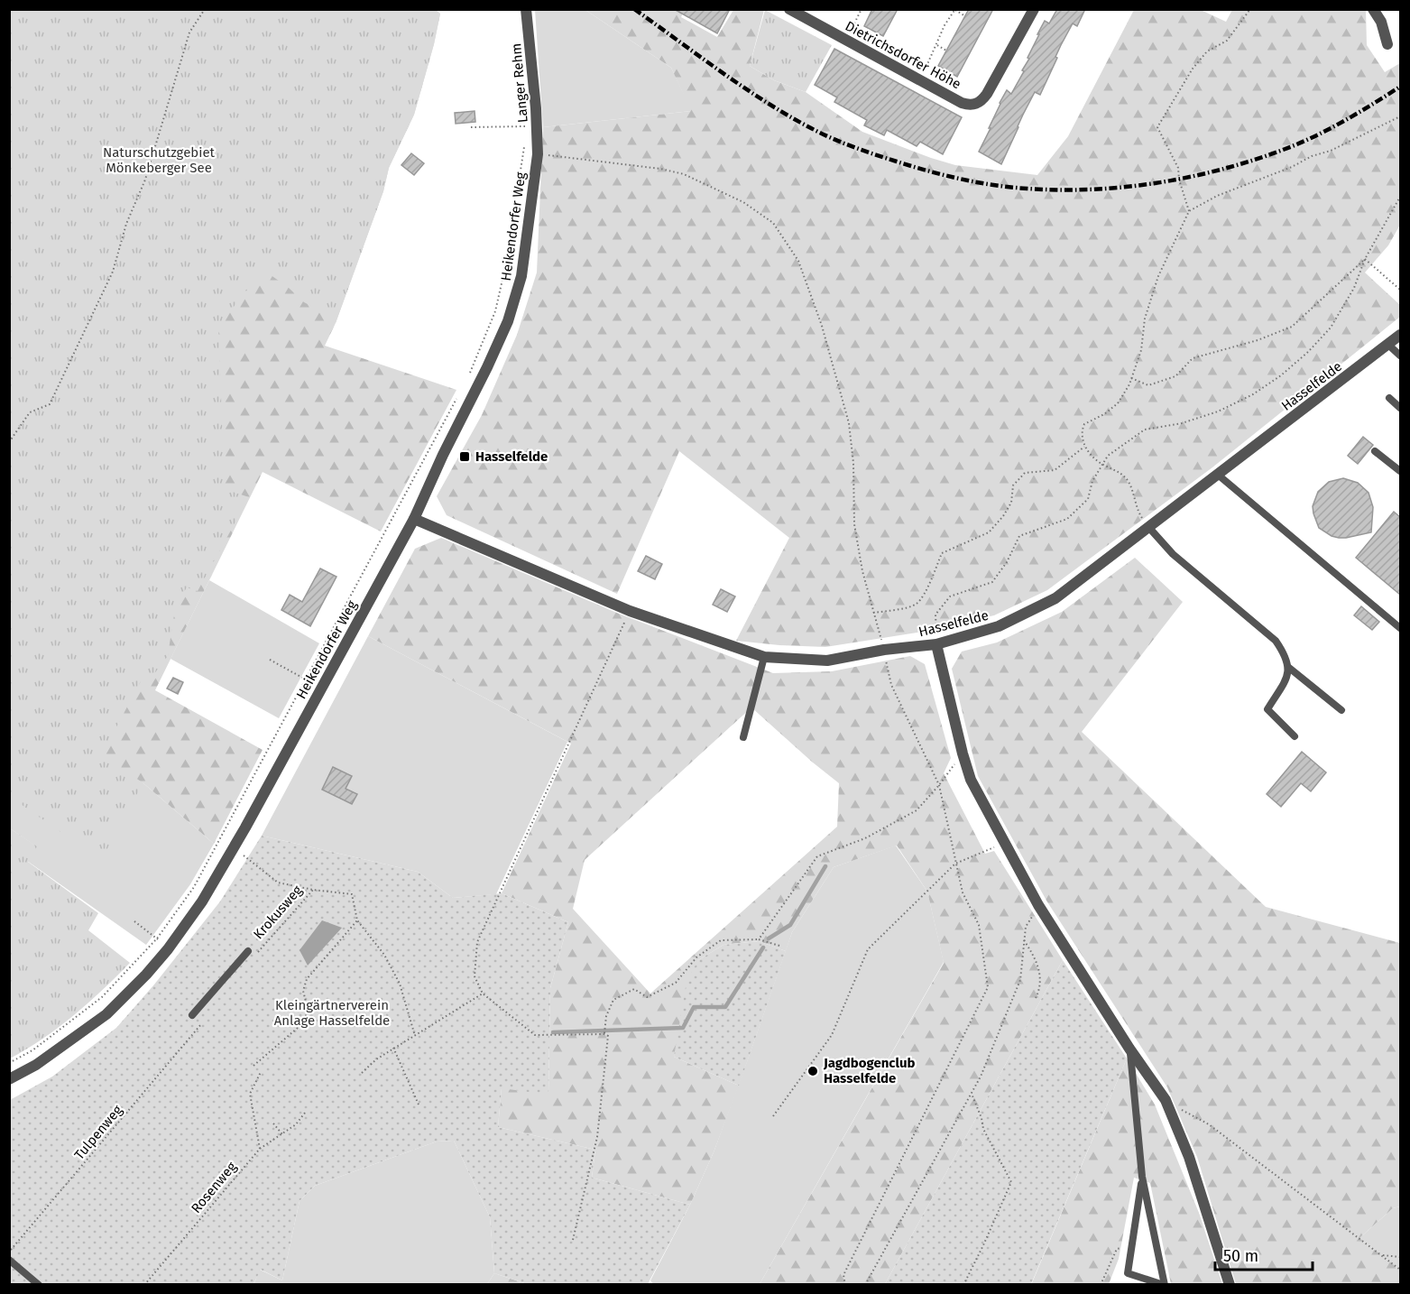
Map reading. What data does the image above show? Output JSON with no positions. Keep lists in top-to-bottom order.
{
  "streets": {
    "street": [
      "Dietrichsdorfer Höhe",
      "Langer Rehm",
      "Heikendorfer Weg",
      "Hasselfelde"
    ],
    "lane": ["Krokusweg"],
    "path": ["Tulpenweg", "Rosenweg"]
  },
  "crossings": [
    ["Langer Rehm", "Heikendorfer Weg"],
    ["Heikendorfer Weg", "Hasselfelde"]
  ],
  "parks": ["Naturschutzgebiet Mönkeberger See", "Kleingärtnerverein Anlage Hasselfelde"],
  "places": {
    "transit": ["Hasselfelde"],
    "other": ["Jagdbogenclub Hasselfelde"]
  },
  "scale_bar": "50 m"
}
